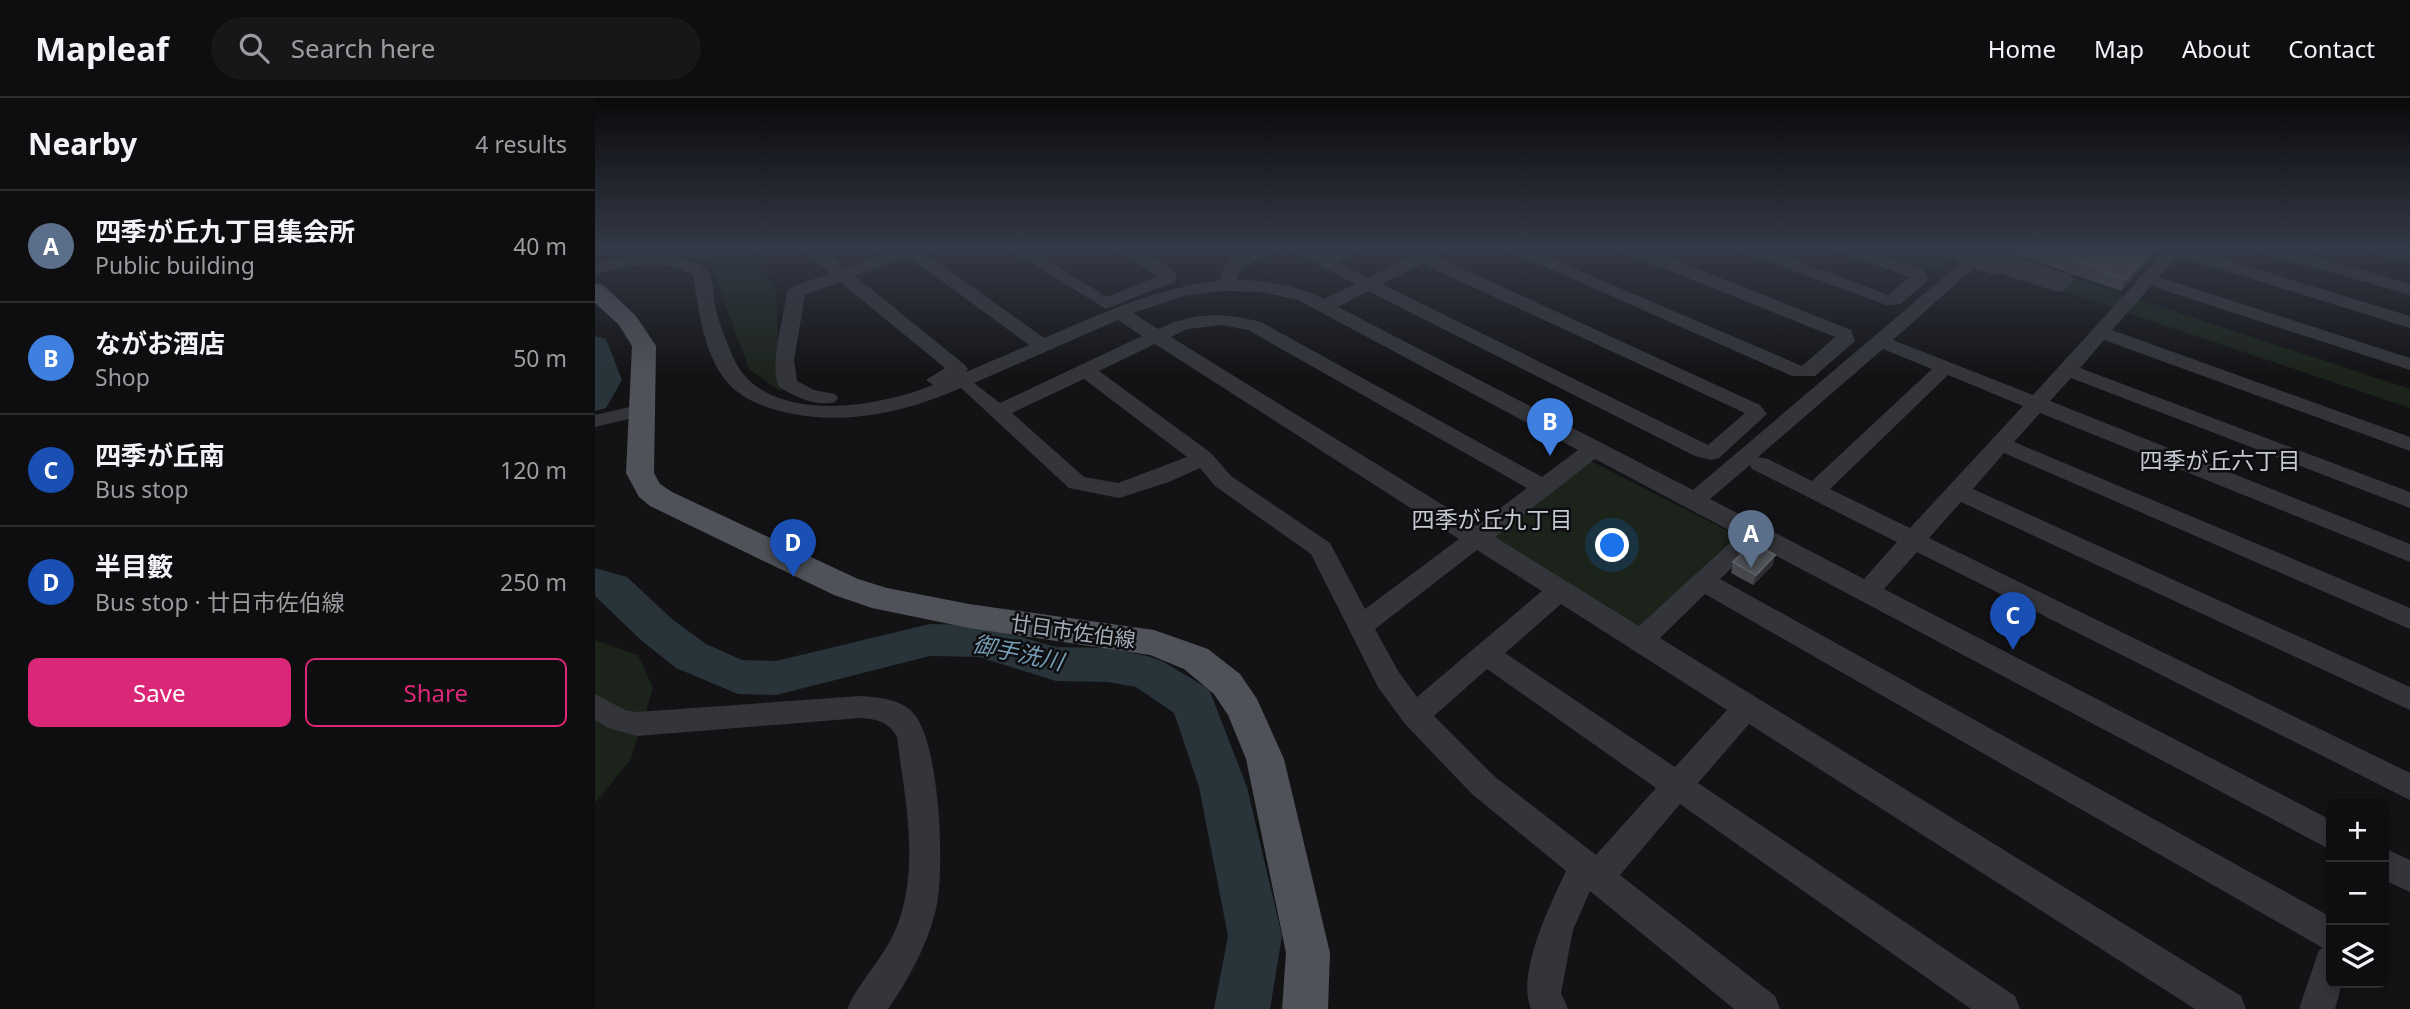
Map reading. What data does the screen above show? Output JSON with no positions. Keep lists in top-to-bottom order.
{
  "streets": {
    "main road": ["廿日市佐伯線"]
  },
  "districts": ["四季が丘六丁目", "四季が丘九丁目"],
  "water": ["御手洗川"],
  "page": {
    "header": "Mapleaf",
    "search": "Search here",
    "nav": [
      "Home",
      "Map",
      "About",
      "Contact"
    ],
    "heading": ["Nearby", "4 results"],
    "list": [
      {
        "mark": "A",
        "name": "四季が丘九丁目集会所",
        "note": "Public building",
        "value": "40 m"
      },
      {
        "mark": "B",
        "name": "ながお酒店",
        "note": "Shop",
        "value": "50 m"
      },
      {
        "mark": "C",
        "name": "四季が丘南",
        "note": "Bus stop",
        "value": "120 m"
      },
      {
        "mark": "D",
        "name": "半目籔",
        "note": "Bus stop · 廿日市佐伯線",
        "value": "250 m"
      }
    ],
    "pins": [
      "B",
      "A",
      "D",
      "C"
    ],
    "buttons": ["Save", "Share"],
    "map_buttons": ["+", "−"]
  }
}
